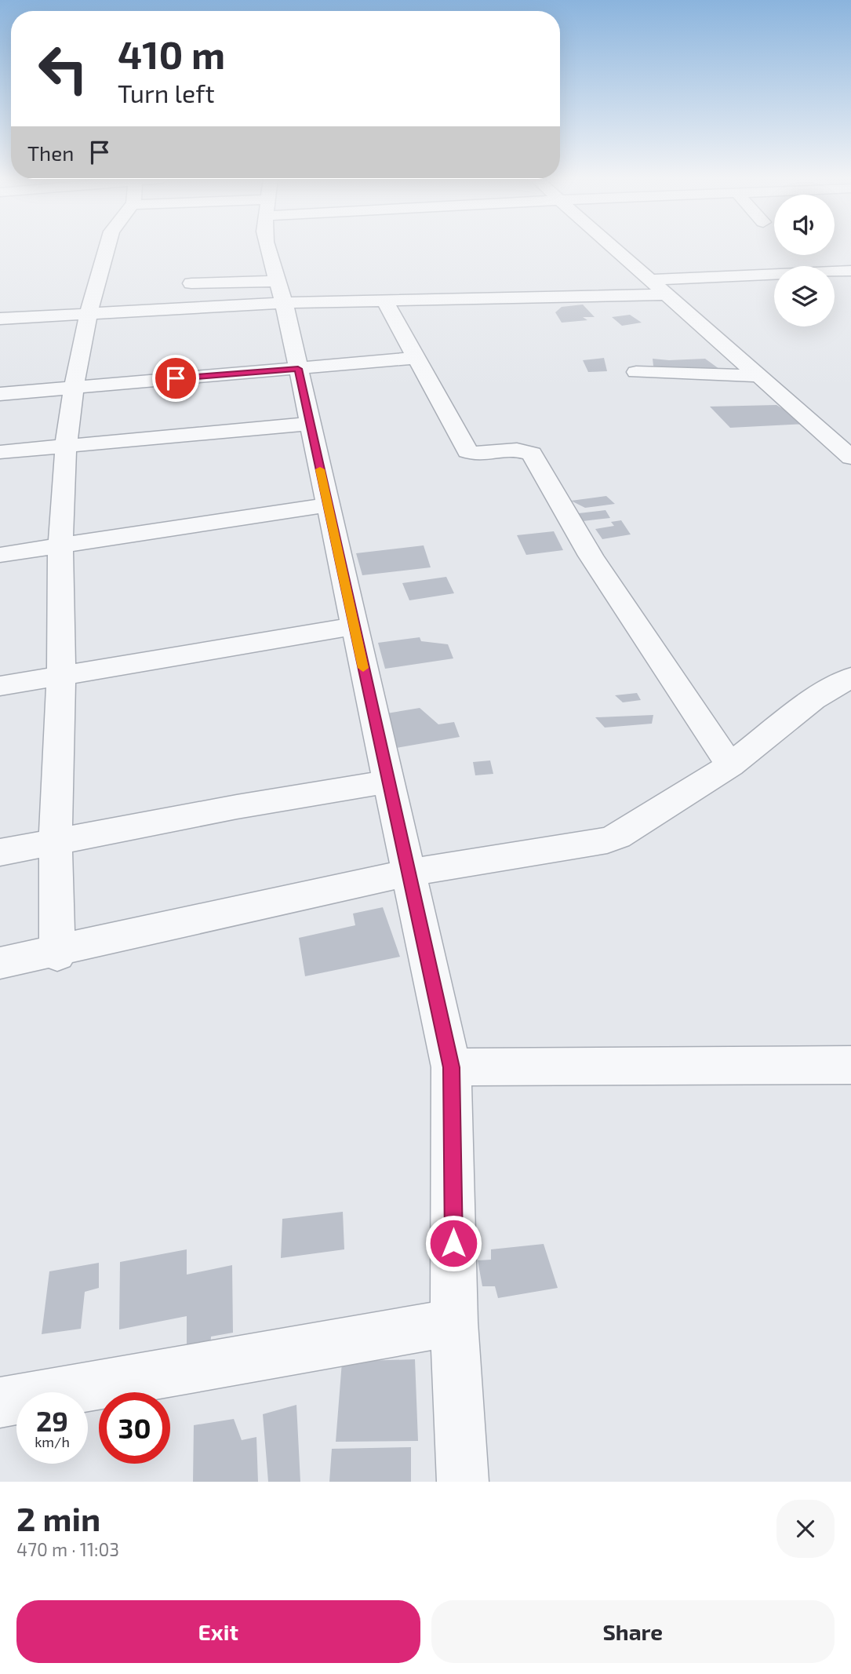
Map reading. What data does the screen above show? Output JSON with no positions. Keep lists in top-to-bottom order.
{
  "page": {
    "turn": ["410 m", "Turn left"],
    "then": "Then",
    "speed": "29 km/h",
    "limit": "30",
    "heading": ["2 min", "470 m · 11:03"],
    "buttons": ["Exit", "Share"]
  }
}
